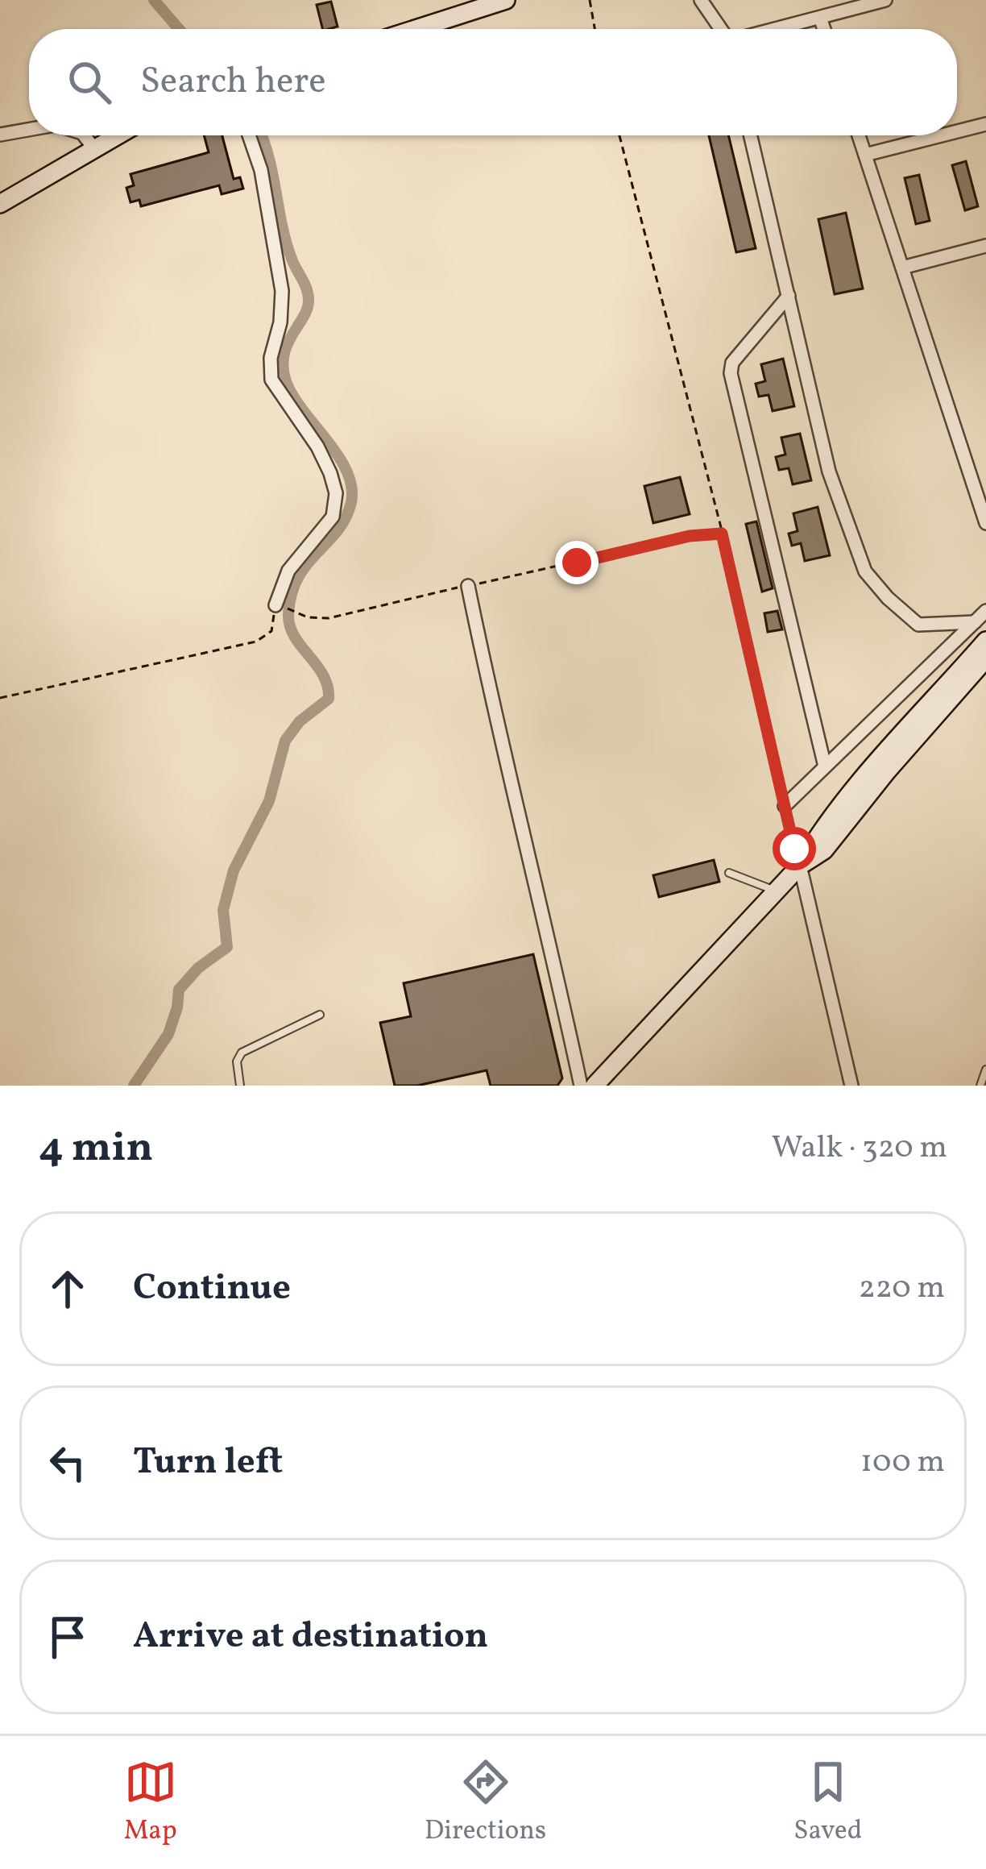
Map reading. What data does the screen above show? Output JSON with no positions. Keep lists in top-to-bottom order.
{
  "page": {
    "search": "Search here",
    "heading": ["4 min", "Walk · 320 m"],
    "list": [
      ["Continue", "220 m"],
      ["Turn left", "100 m"],
      "Arrive at destination"
    ],
    "nav": ["Map", "Directions", "Saved"]
  }
}
